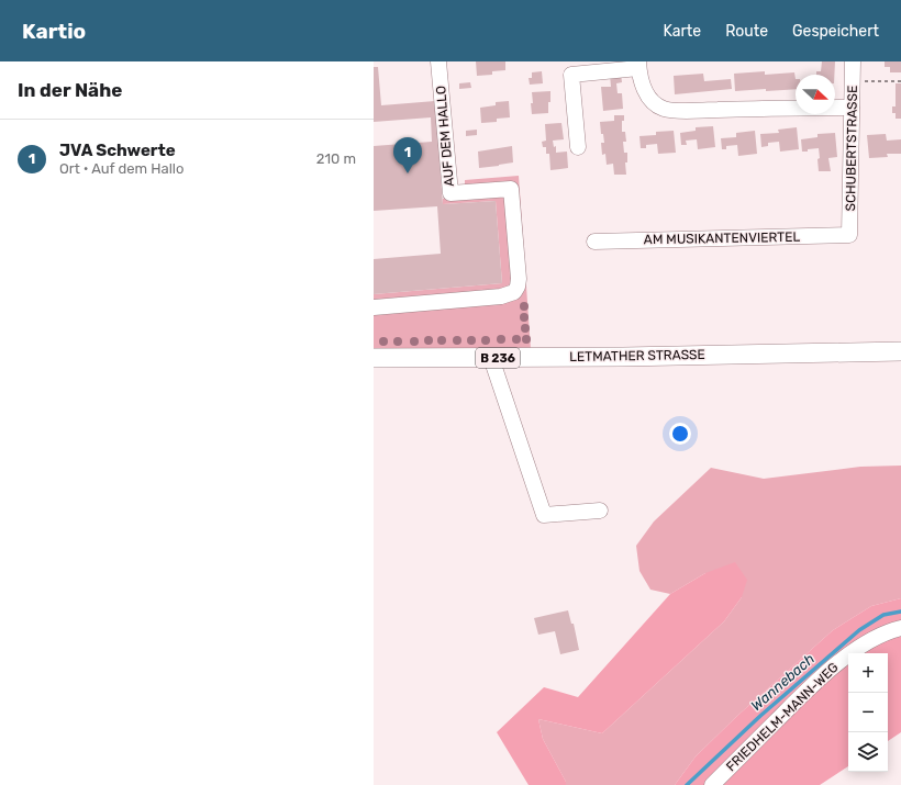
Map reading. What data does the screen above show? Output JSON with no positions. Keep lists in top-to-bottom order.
{
  "streets": {
    "main road": ["LETMATHER STRASSE", "B 236"],
    "street": [
      "AUF DEM HALLO",
      "SCHUBERTSTRASSE",
      "AM MUSIKANTENVIERTEL",
      "FRIEDHELM-MANN-WEG"
    ]
  },
  "crossings": [
    ["SCHUBERTSTRASSE", "AM MUSIKANTENVIERTEL"]
  ],
  "water": ["Wannebach"],
  "north": "right",
  "page": {
    "header": "Kartio",
    "nav": ["Karte", "Route", "Gespeichert"],
    "heading": "In der Nähe",
    "list": [
      {
        "mark": "1",
        "name": "JVA Schwerte",
        "note": "Ort · Auf dem Hallo",
        "value": "210 m"
      }
    ],
    "pins": "1",
    "map_buttons": ["+", "−"]
  }
}
